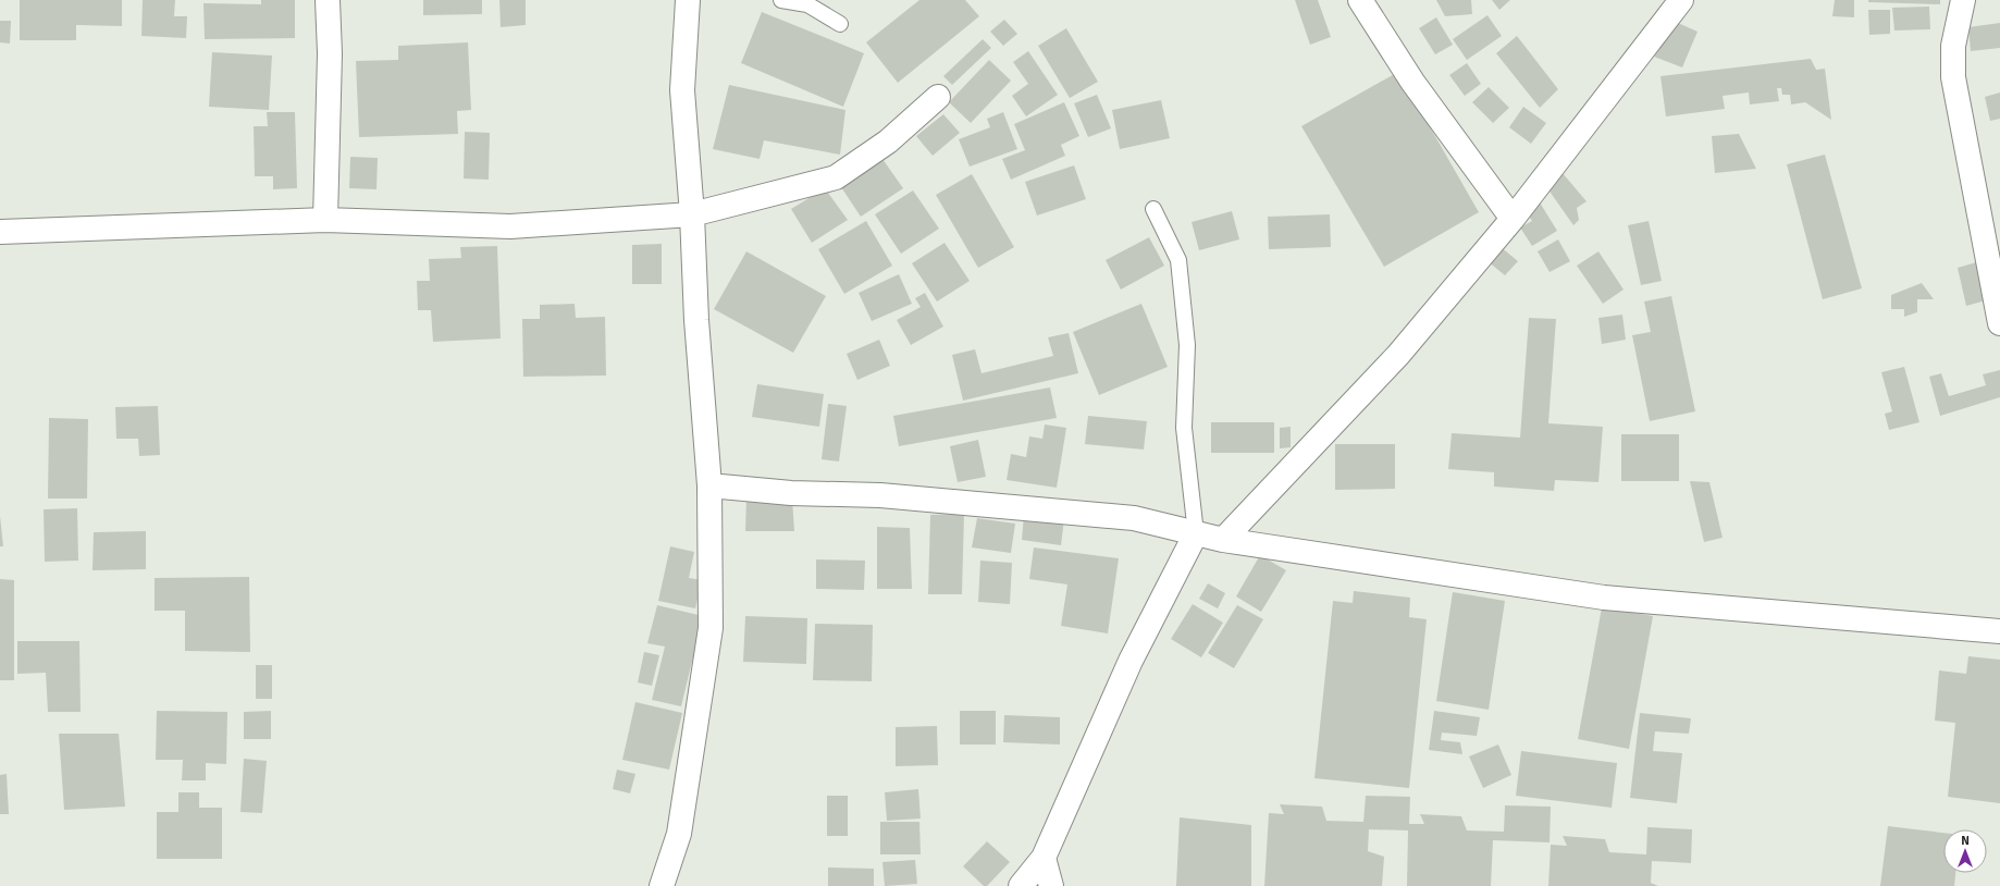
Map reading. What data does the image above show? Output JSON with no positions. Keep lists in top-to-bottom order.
{
  "north": "top"
}
